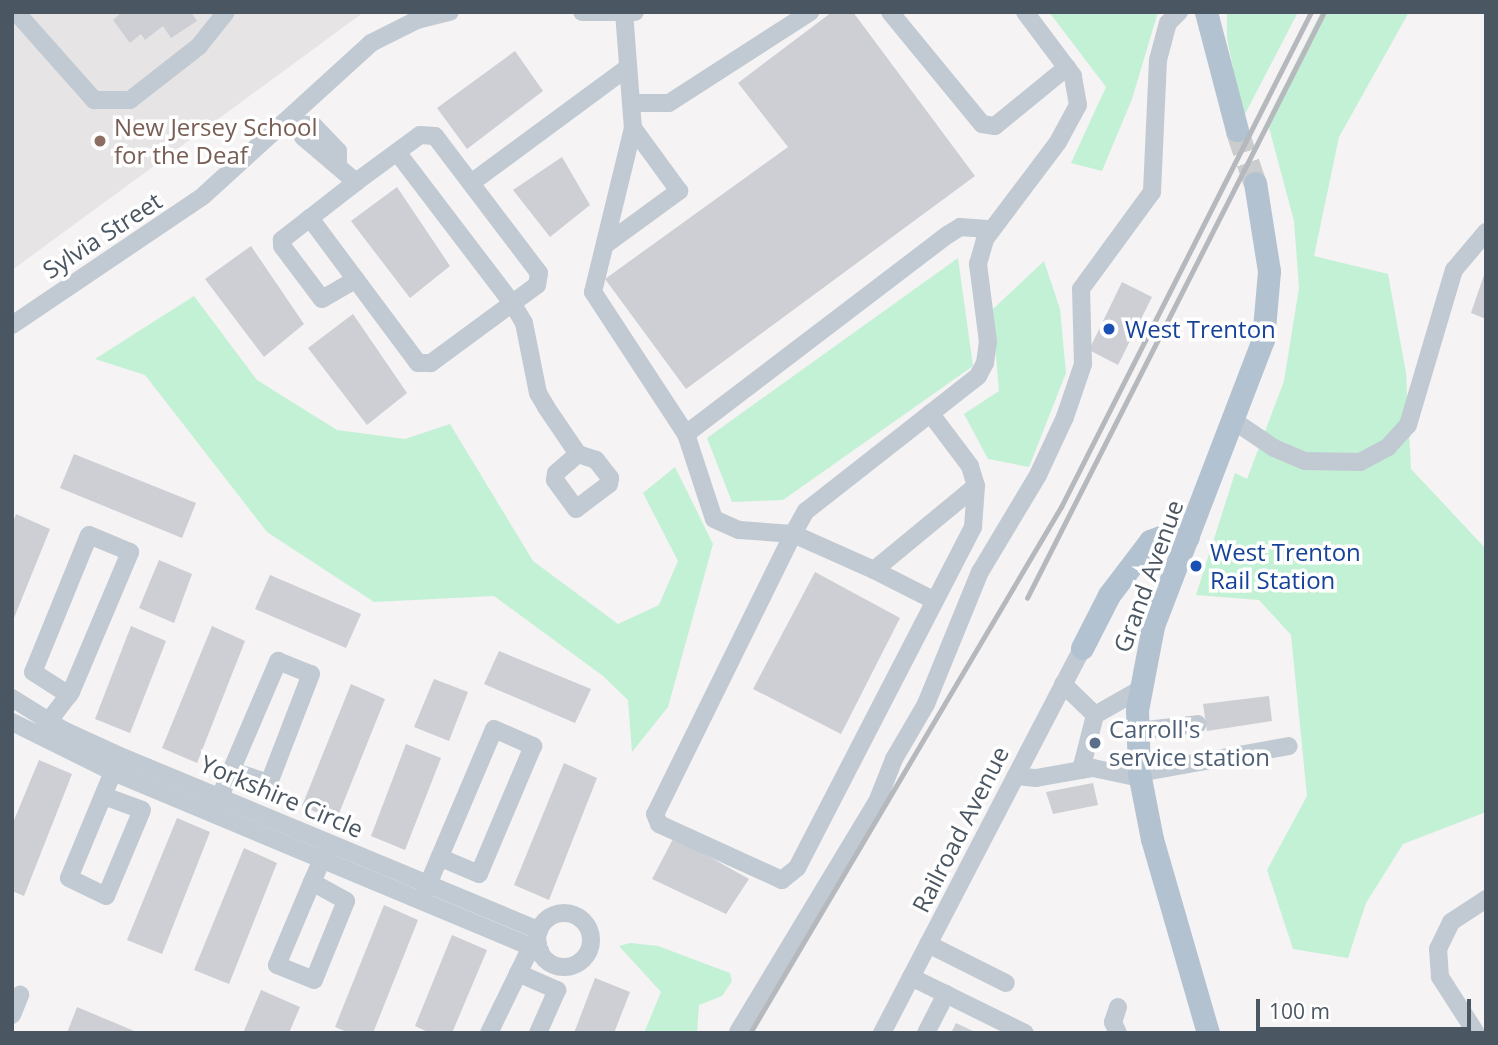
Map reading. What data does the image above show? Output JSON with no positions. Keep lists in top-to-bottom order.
{
  "streets": {
    "main road": ["Grand Avenue"],
    "street": ["Sylvia Street", "Yorkshire Circle", "Railroad Avenue"]
  },
  "places": [
    "New Jersey School for the Deaf",
    "West Trenton",
    "West Trenton Rail Station",
    "Carroll's service station"
  ],
  "scale_bar": "100 m"
}
